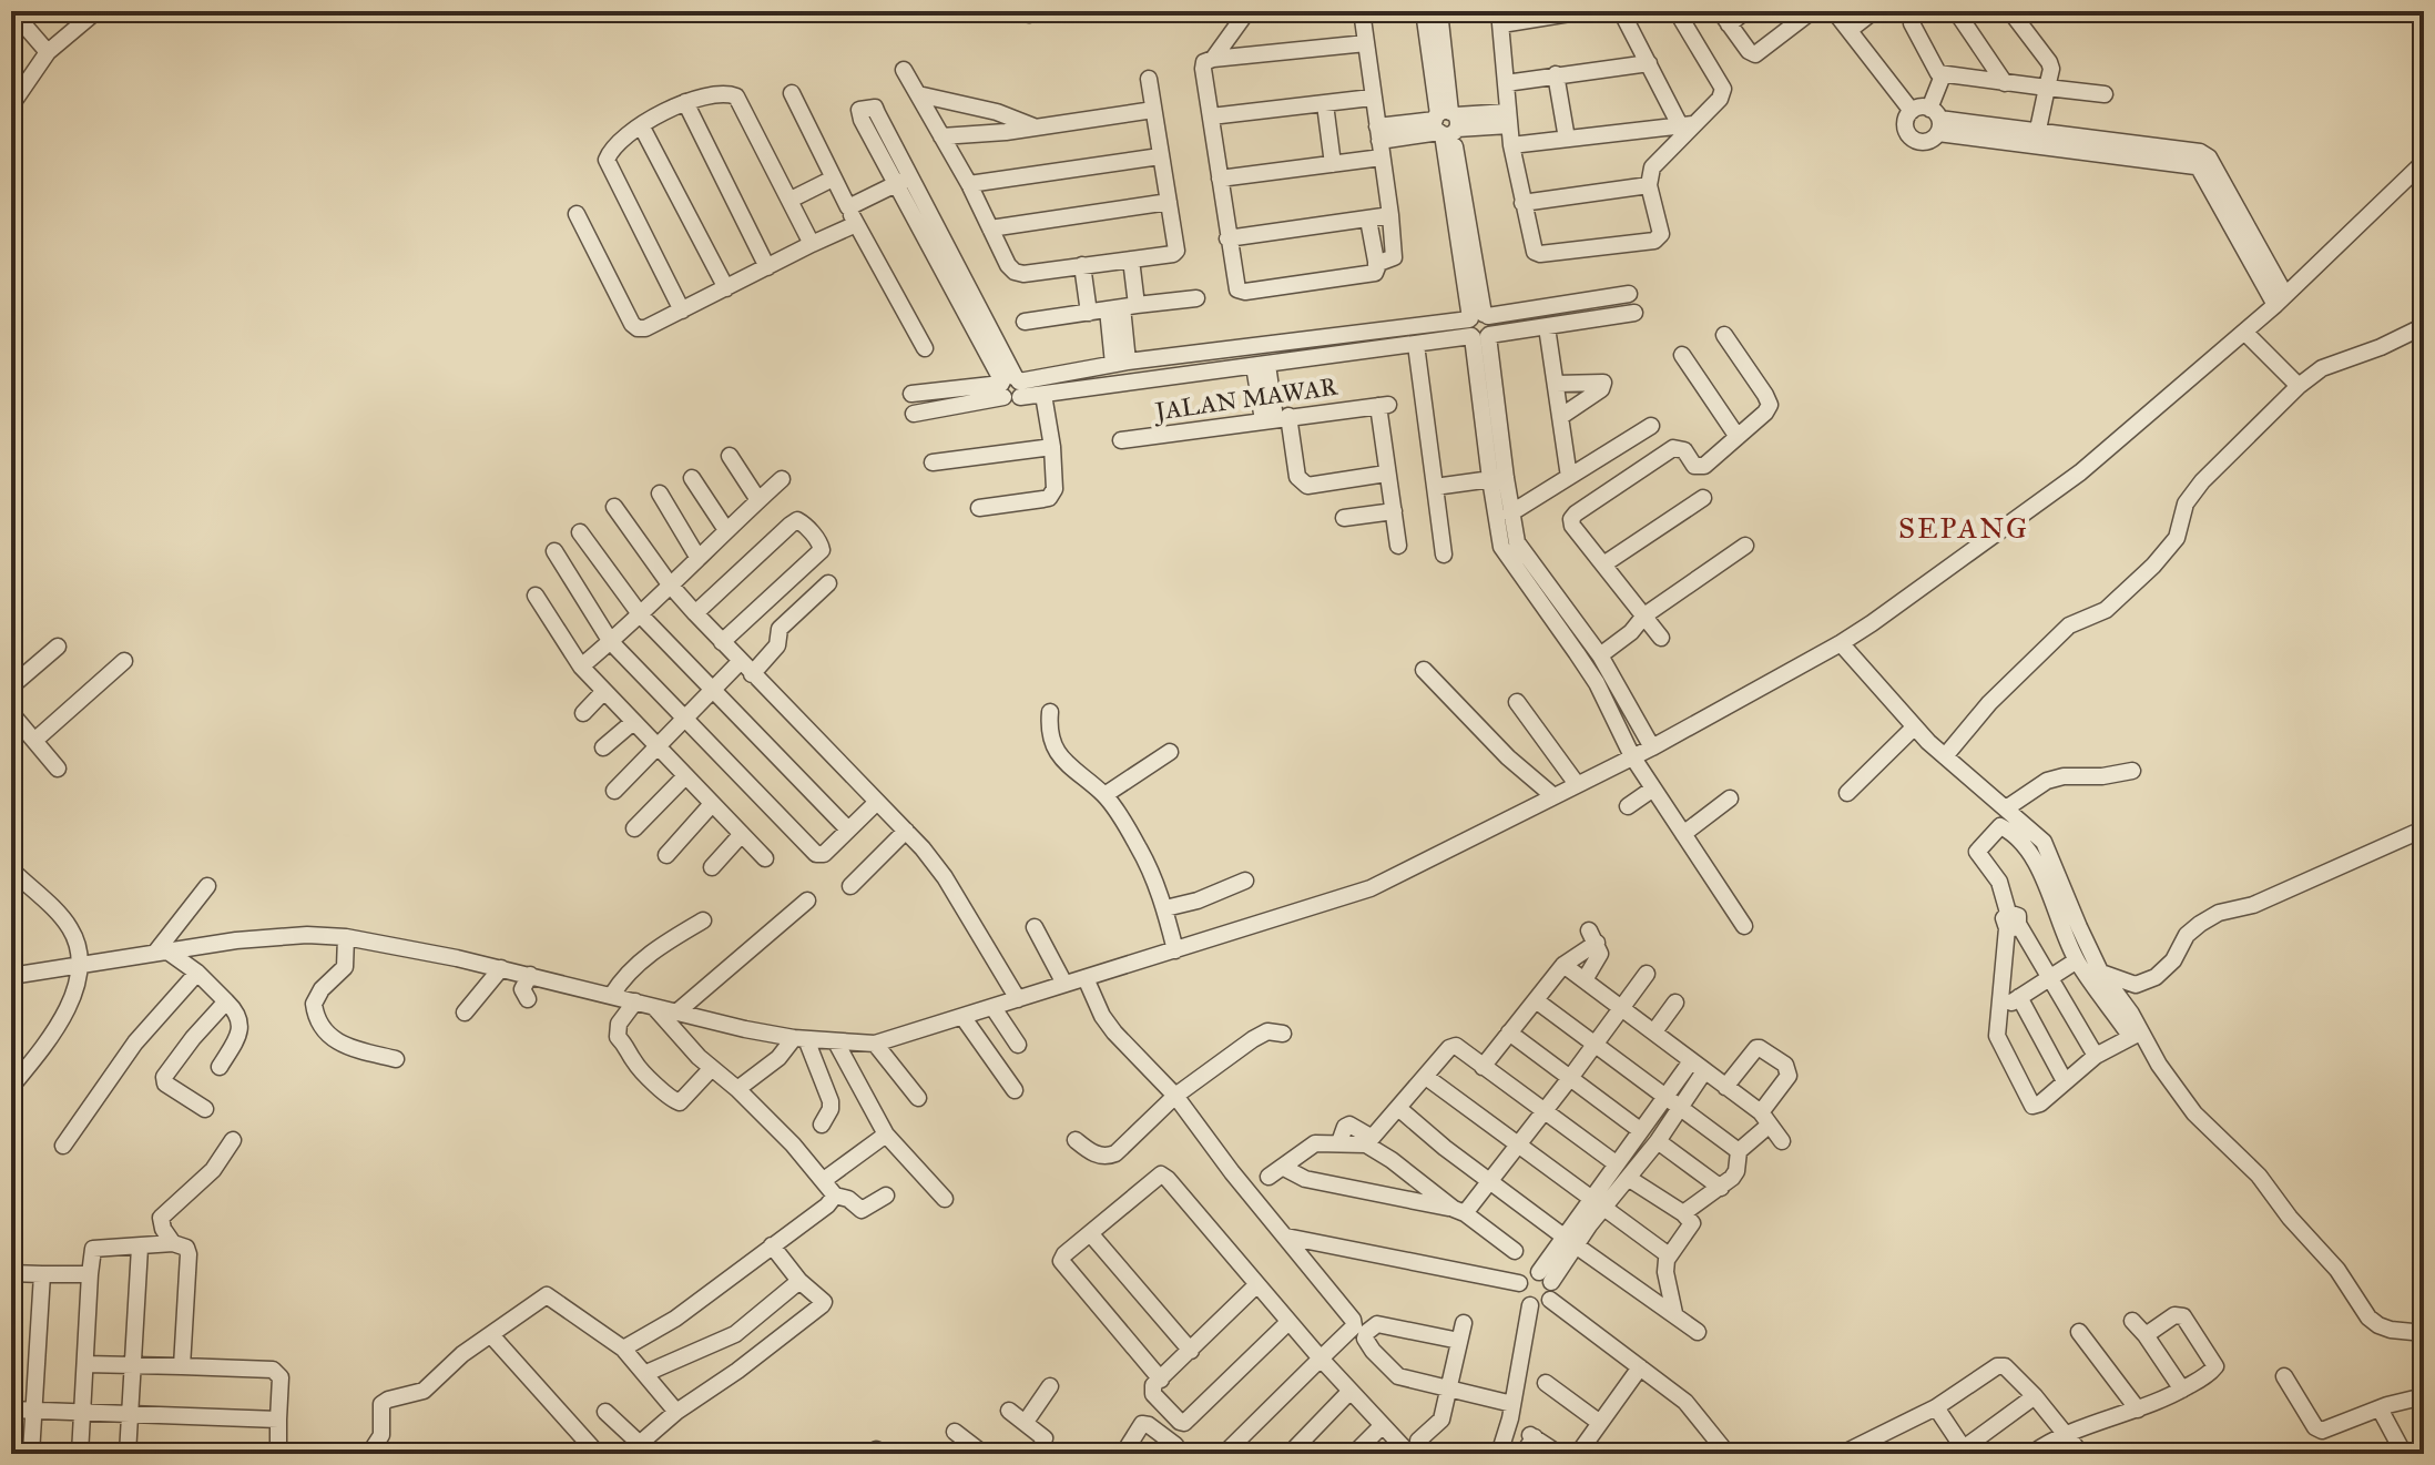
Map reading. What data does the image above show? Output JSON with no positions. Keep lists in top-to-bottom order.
{
  "streets": {
    "street": ["JALAN MAWAR"]
  },
  "districts": ["SEPANG"]
}
